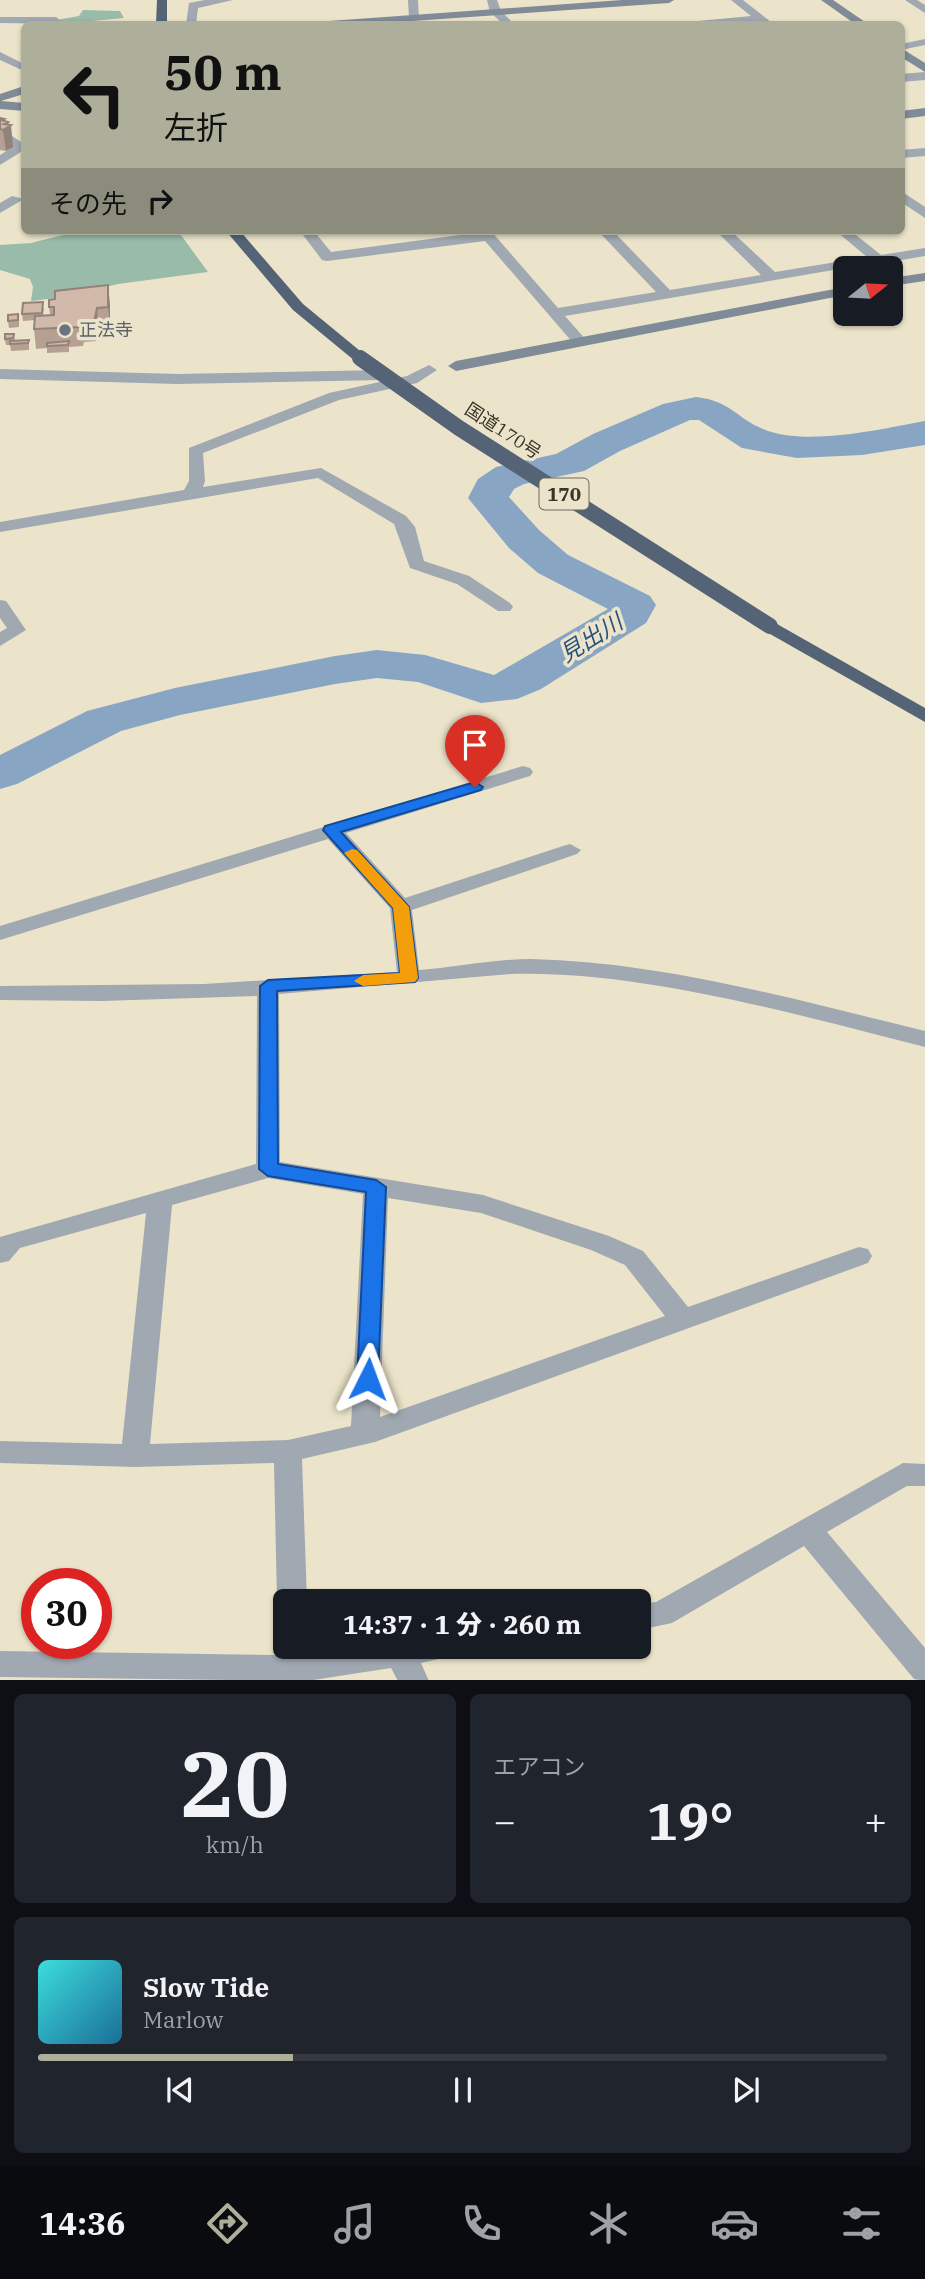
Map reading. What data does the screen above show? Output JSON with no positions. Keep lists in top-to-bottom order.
{
  "streets": {
    "highway": ["国道170号", "170"]
  },
  "water": ["見出川"],
  "places": ["正法寺"],
  "north": "right",
  "page": {
    "turn": ["50 m", "左折"],
    "then": "その先",
    "limit": "30",
    "trip": "14:37 · 1 分 · 260 m",
    "tile": [
      ["20", "km/h"],
      "エアコン"
    ],
    "heat": ["−", "19°", "+"],
    "song": ["Slow Tide", "Marlow"],
    "tabs": "14:36"
  }
}
